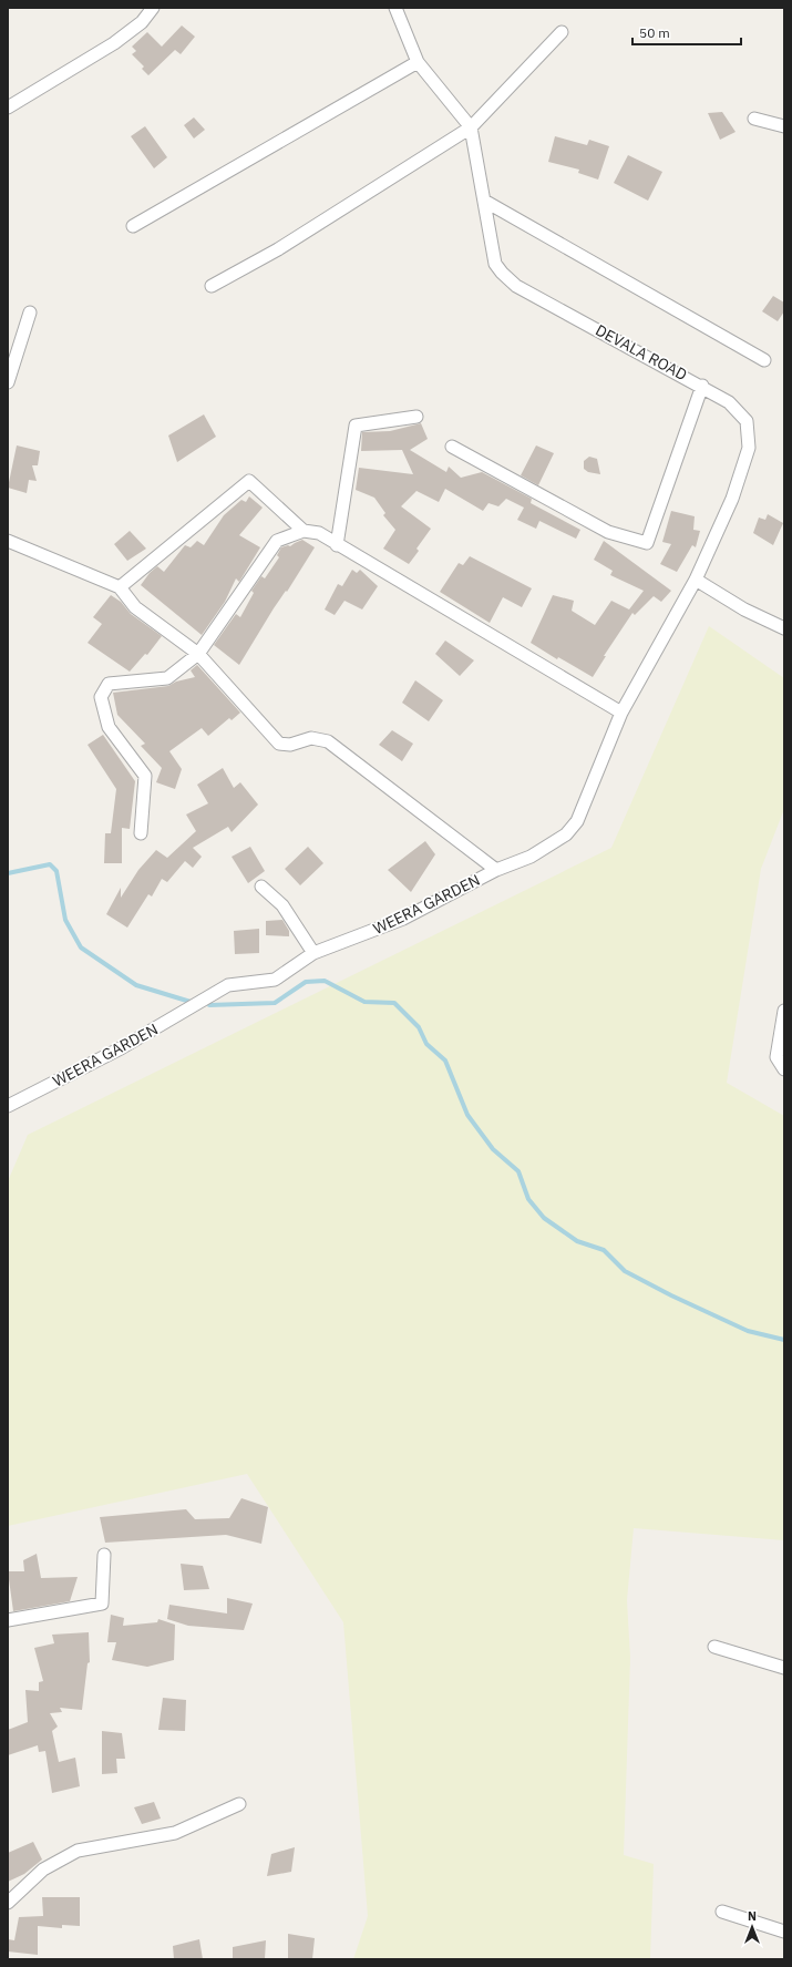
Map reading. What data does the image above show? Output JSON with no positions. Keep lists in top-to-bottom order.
{
  "streets": {
    "street": ["DEVALA ROAD", "WEERA GARDEN"]
  },
  "crossings": [
    ["DEVALA ROAD", "WEERA GARDEN"]
  ],
  "scale_bar": "50 m",
  "north": "top"
}
